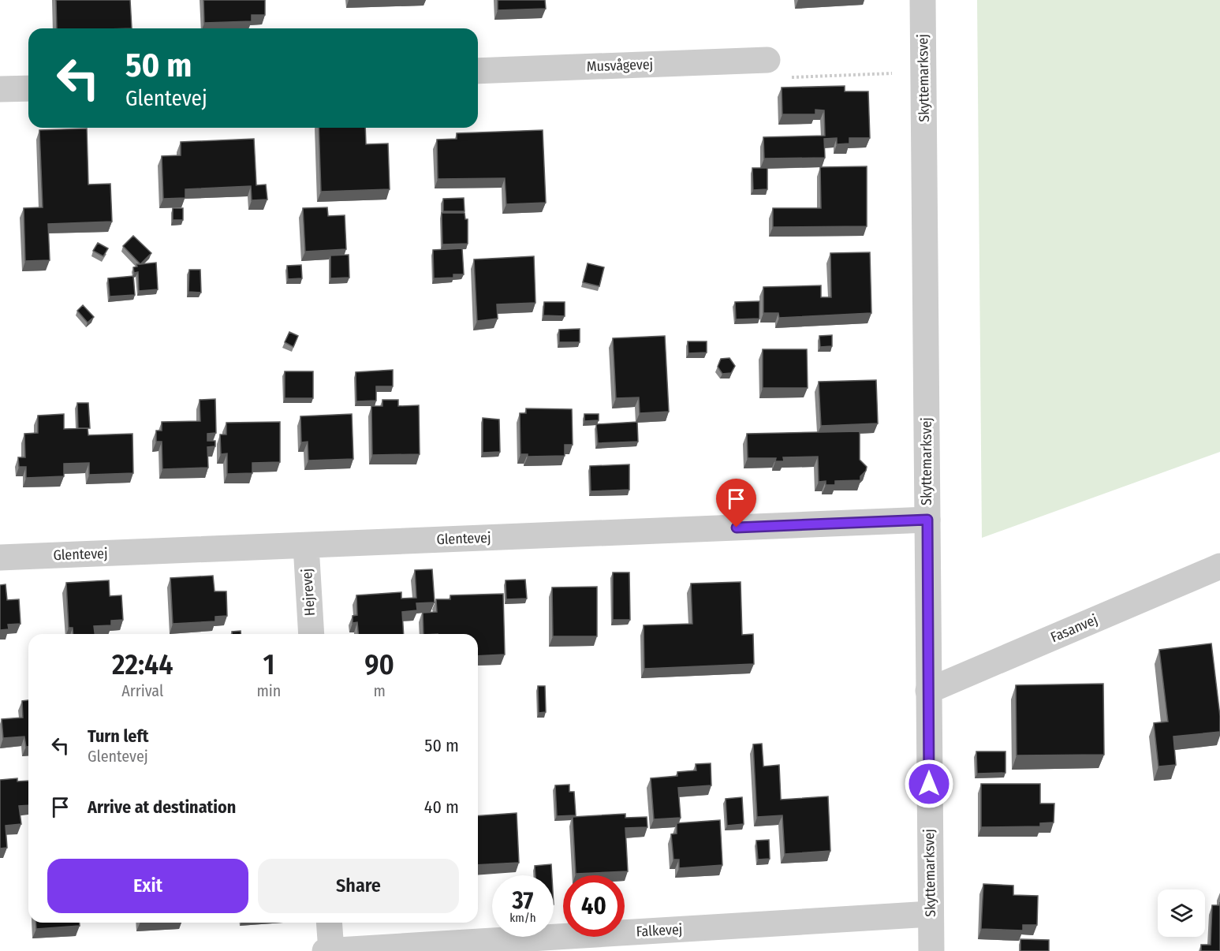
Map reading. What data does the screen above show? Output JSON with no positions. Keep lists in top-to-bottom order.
{
  "streets": {
    "street": [
      "Musvågevej",
      "Skyttemarksvej",
      "Glentevej",
      "Hejrevej",
      "Fasanvej",
      "Falkevej"
    ]
  },
  "crossings": [
    ["Skyttemarksvej", "Glentevej"],
    ["Skyttemarksvej", "Fasanvej"],
    ["Skyttemarksvej", "Falkevej"],
    ["Glentevej", "Hejrevej"]
  ],
  "page": {
    "turn": ["50 m", "Glentevej"],
    "eta": [
      "22:44",
      "Arrival",
      "1",
      "min",
      "90",
      "m"
    ],
    "list": [
      {
        "name": "Turn left",
        "note": "Glentevej",
        "value": "50 m"
      },
      {
        "name": "Arrive at destination",
        "value": "40 m"
      }
    ],
    "buttons": ["Exit", "Share"],
    "speed": "37 km/h",
    "limit": "40"
  }
}
